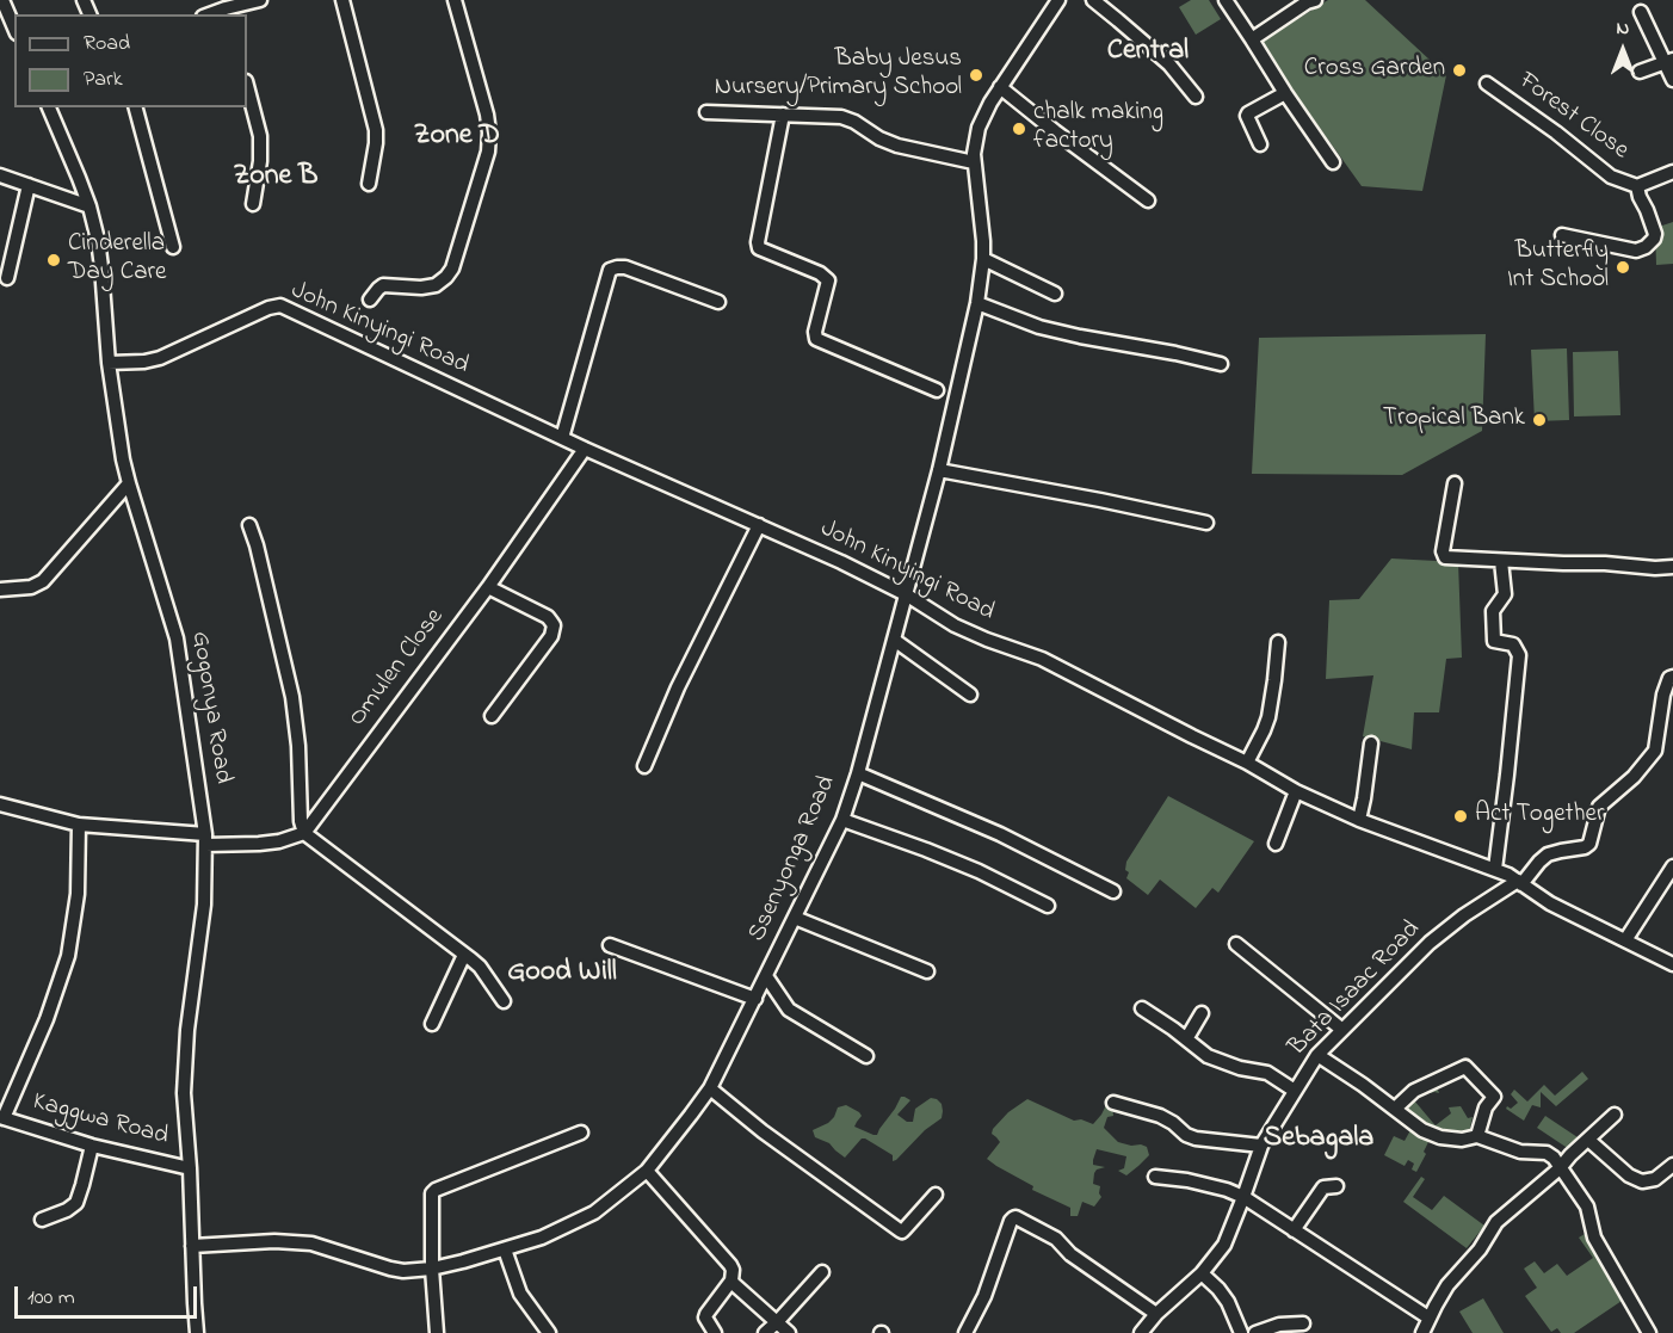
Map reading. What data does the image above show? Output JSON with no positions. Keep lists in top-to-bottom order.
{
  "streets": {
    "street": [
      "Forest Close",
      "John Kinyingi Road",
      "Omulen Close",
      "Gogonya Road",
      "Ssenyonga Road",
      "Bata Isaac Road",
      "Kaggwa Road"
    ]
  },
  "crossings": [
    ["John Kinyingi Road", "Omulen Close"],
    ["John Kinyingi Road", "Gogonya Road"],
    ["John Kinyingi Road", "Ssenyonga Road"],
    ["John Kinyingi Road", "Bata Isaac Road"],
    ["Gogonya Road", "Ssenyonga Road"],
    ["Gogonya Road", "Kaggwa Road"]
  ],
  "districts": [
    "Central",
    "Zone D",
    "Zone B",
    "Good Will",
    "Sebagala"
  ],
  "places": [
    "Cross Garden",
    "Baby Jesus Nursery/Primary School",
    "chalk making factory",
    "Cinderella Day Care",
    "Butterfly Int School",
    "Tropical Bank",
    "Act Together"
  ],
  "legend": ["Road", "Park"],
  "scale_bar": "100 m",
  "north": "top"
}
